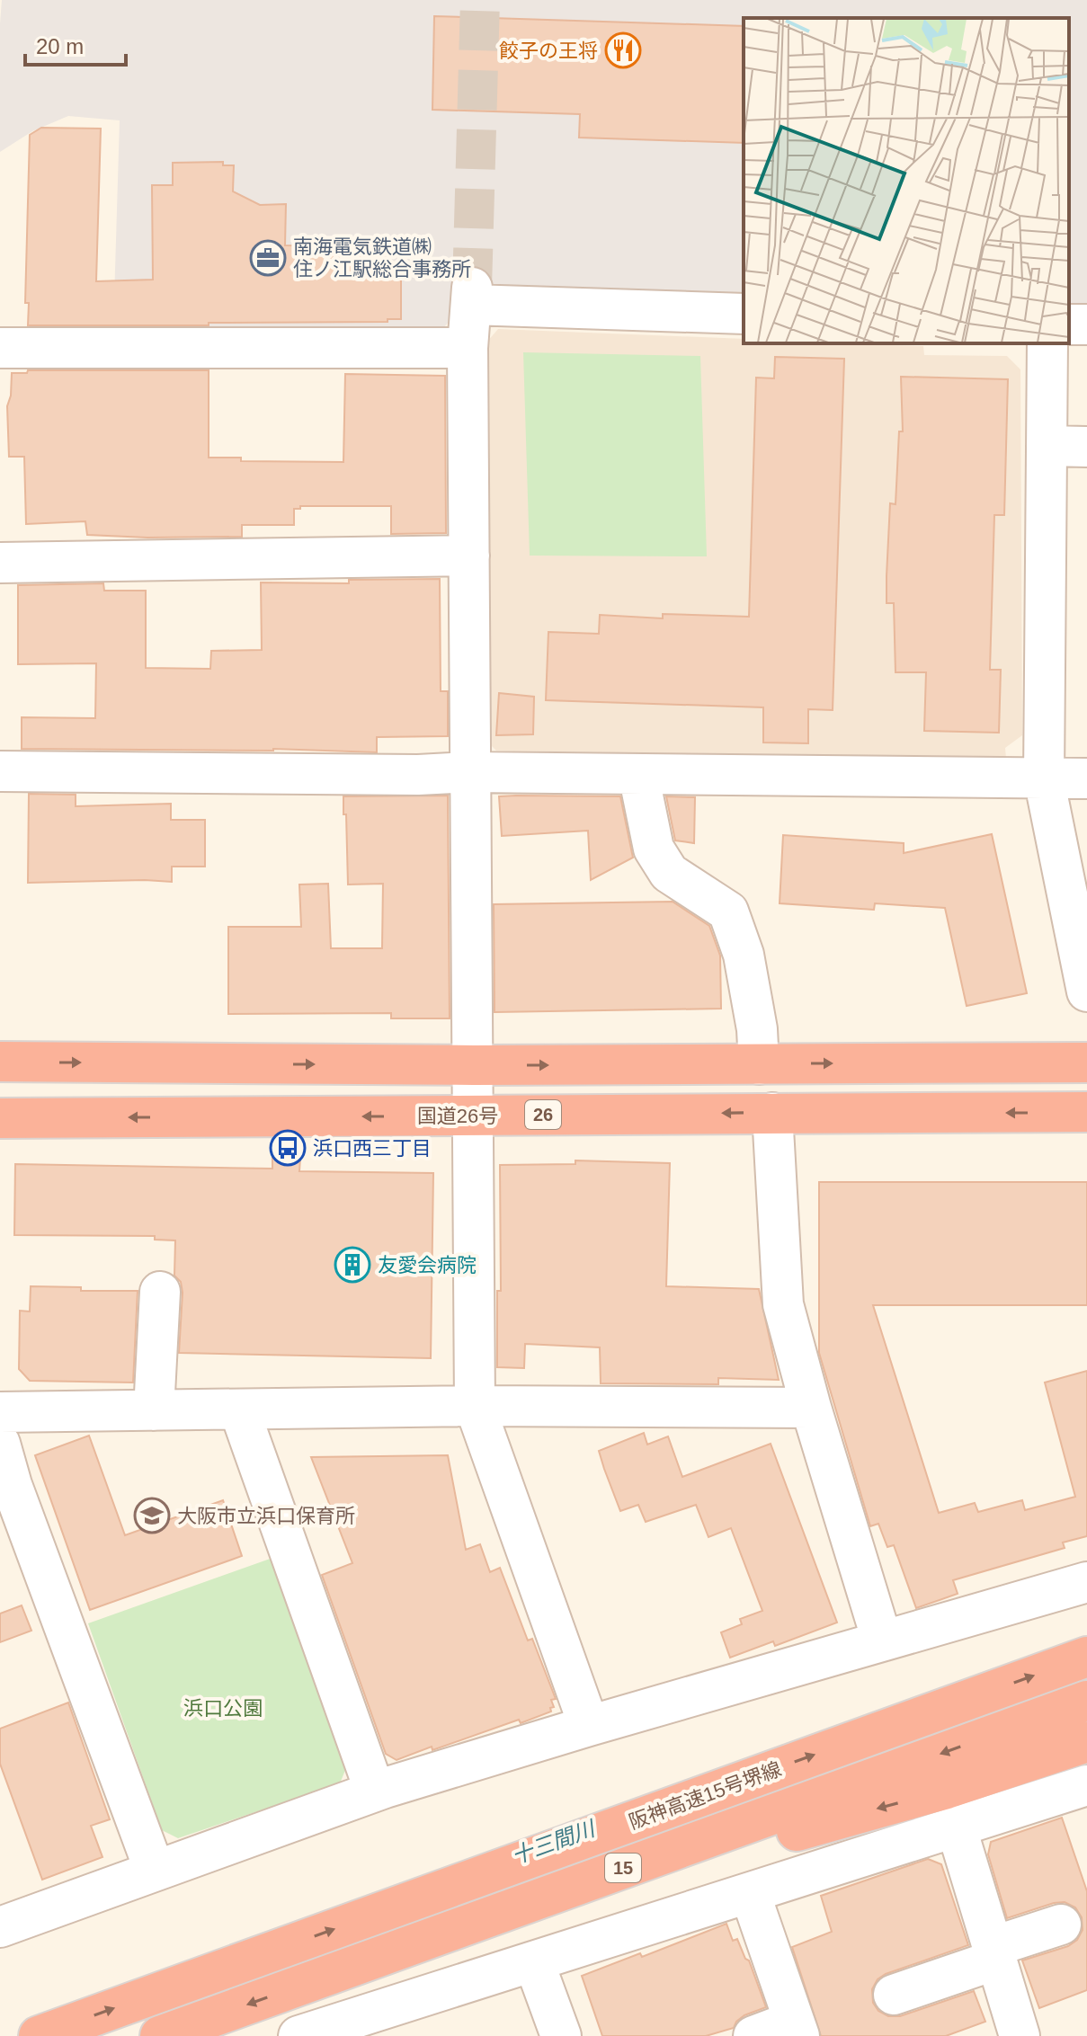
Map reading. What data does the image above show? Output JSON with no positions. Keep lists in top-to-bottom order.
{
  "streets": {
    "highway": [
      "26",
      "国道26号",
      "阪神高速15号堺線",
      "15"
    ]
  },
  "crossings": [
    ["阪神高速15号堺線", "15"]
  ],
  "water": ["十三間川"],
  "parks": ["浜口公園"],
  "places": {
    "restaurant": ["餃子の王将"],
    "office": ["南海電気鉄道㈱ 住ノ江駅総合事務所"],
    "bus stop": ["浜口西三丁目"],
    "building": ["友愛会病院"],
    "school or university": ["大阪市立浜口保育所"]
  },
  "scale_bar": "20 m"
}
